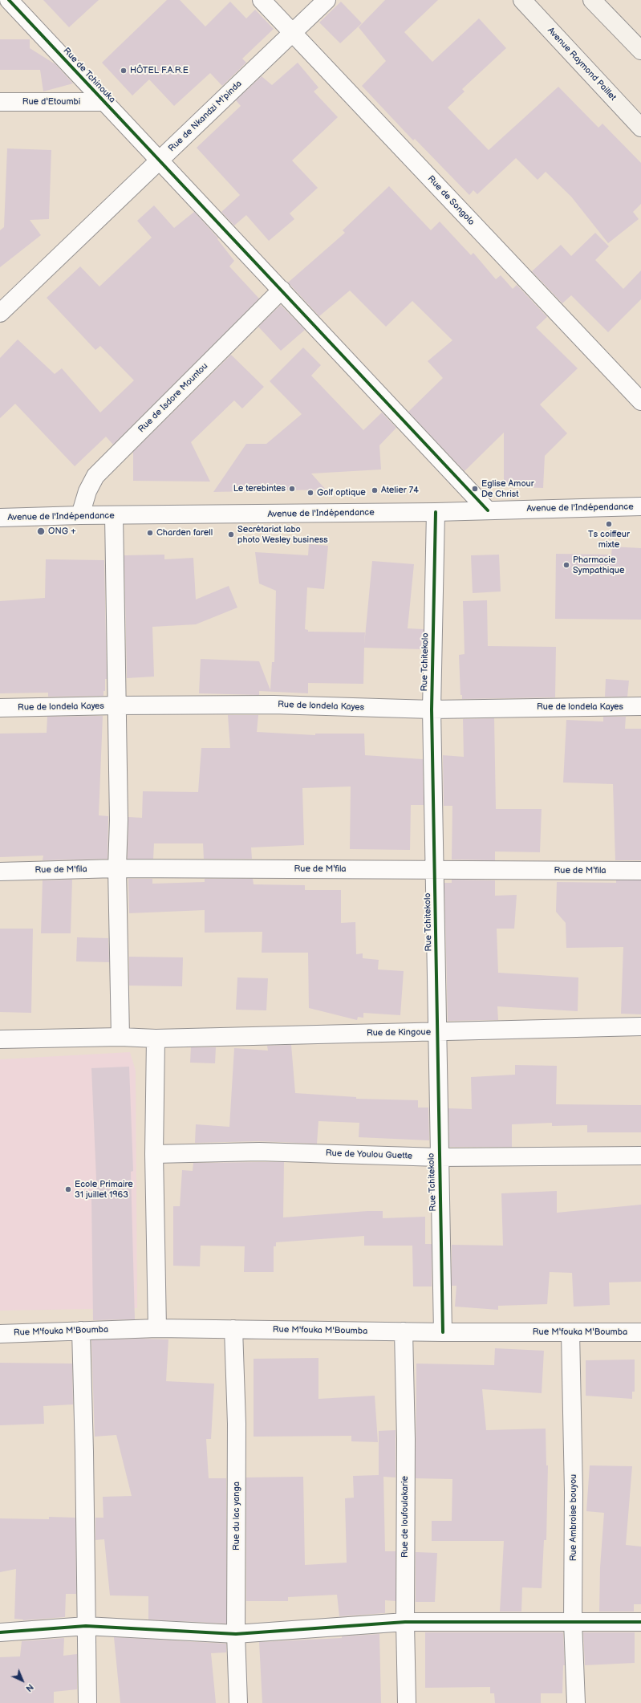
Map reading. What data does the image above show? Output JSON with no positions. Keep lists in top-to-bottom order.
{
  "streets": {
    "main road": ["Avenue Raymond Paillet"],
    "street": [
      "Rue de Tchinouka",
      "Rue d'Etoumbi",
      "Rue de Nkandzi M'pinda",
      "Rue de Songolo",
      "Rue de Isdore Mountou",
      "Avenue de l'Indépendance",
      "Rue Tchitekolo",
      "Rue de londela Kayes",
      "Rue de M'fila",
      "Rue de Kingoue",
      "Rue de Youlou Guette",
      "Rue M'fouka M'Boumba",
      "Rue du lac yanga",
      "Rue de loufoulakarie",
      "Rue Ambroise bouyou"
    ]
  },
  "crossings": [
    ["Rue de Tchinouka", "Rue d'Etoumbi"],
    ["Rue de Tchinouka", "Rue de Nkandzi M'pinda"],
    ["Rue de Tchinouka", "Rue de Isdore Mountou"],
    ["Rue de Tchinouka", "Avenue de l'Indépendance"],
    ["Rue de Nkandzi M'pinda", "Rue de Songolo"],
    ["Rue de Isdore Mountou", "Avenue de l'Indépendance"],
    ["Avenue de l'Indépendance", "Rue Tchitekolo"],
    ["Rue Tchitekolo", "Rue de londela Kayes"],
    ["Rue Tchitekolo", "Rue de M'fila"],
    ["Rue Tchitekolo", "Rue de Kingoue"],
    ["Rue Tchitekolo", "Rue de Youlou Guette"],
    ["Rue Tchitekolo", "Rue M'fouka M'Boumba"],
    ["Rue M'fouka M'Boumba", "Rue du lac yanga"],
    ["Rue M'fouka M'Boumba", "Rue de loufoulakarie"],
    ["Rue M'fouka M'Boumba", "Rue Ambroise bouyou"]
  ],
  "places": [
    "HÔTEL F.A.R.E",
    "Le terebintes",
    "Eglise Amour De Christ",
    "Atelier 74",
    "Golf optique",
    "Ts coiffeur mixte",
    "ONG +",
    "Charden farell",
    "Secrétariat labo photo Wesley business",
    "Pharmacie Sympathique",
    "Ecole Primaire 31 juillet 1963"
  ],
  "north": "bottom right"
}
